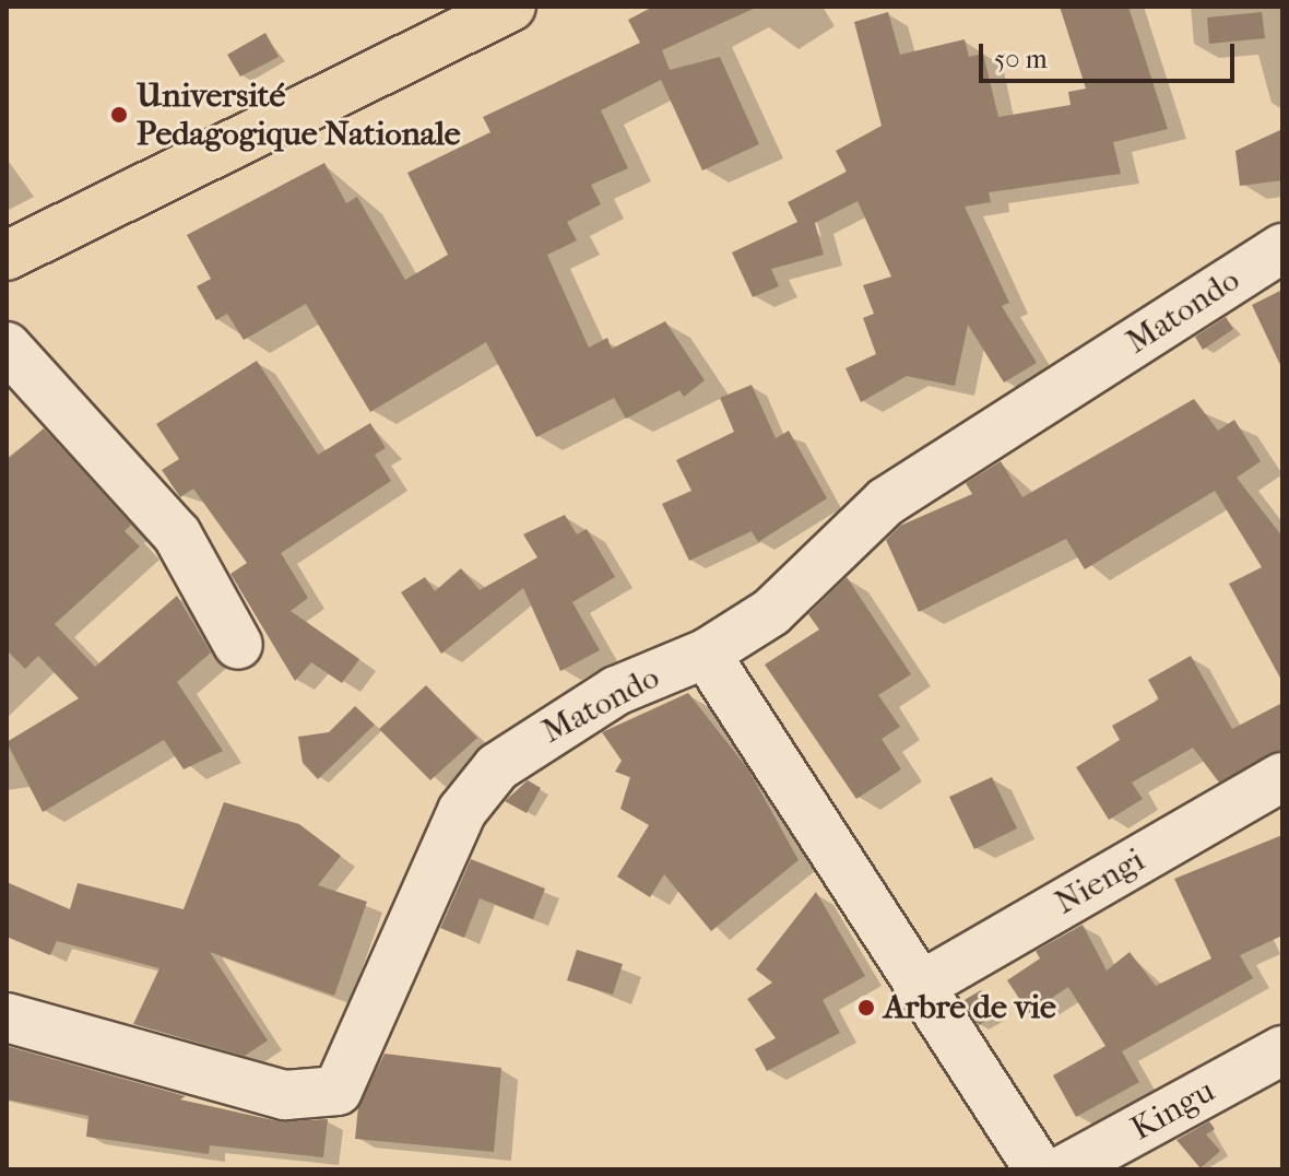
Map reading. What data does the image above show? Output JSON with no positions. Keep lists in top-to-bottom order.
{
  "streets": {
    "street": ["Matondo", "Niengi", "Kingu"]
  },
  "places": ["Université Pedagogique Nationale", "Arbre de vie"],
  "scale_bar": "50 m"
}
